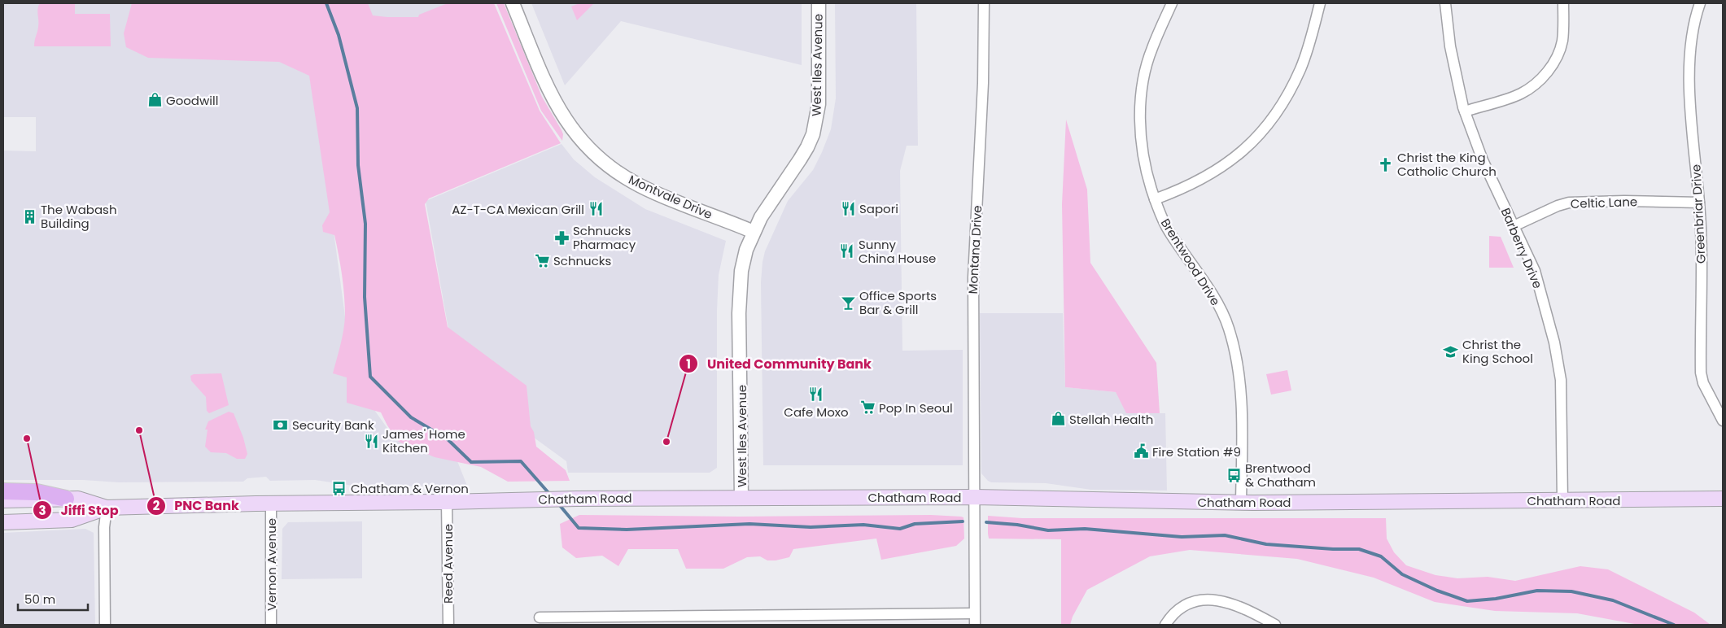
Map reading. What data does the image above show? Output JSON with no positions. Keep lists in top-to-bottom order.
{
  "streets": {
    "main road": ["Chatham Road"],
    "street": [
      "West Iles Avenue",
      "Montvale Drive",
      "Celtic Lane",
      "Greenbriar Drive",
      "Barberry Drive",
      "Montana Drive",
      "Brentwood Drive",
      "Reed Avenue",
      "Vernon Avenue"
    ]
  },
  "crossings": [
    ["West Iles Avenue", "Montvale Drive"],
    ["West Iles Avenue", "Chatham Road"],
    ["Celtic Lane", "Greenbriar Drive"],
    ["Celtic Lane", "Barberry Drive"],
    ["Barberry Drive", "Chatham Road"],
    ["Montana Drive", "Chatham Road"],
    ["Brentwood Drive", "Chatham Road"],
    ["Chatham Road", "Reed Avenue"],
    ["Chatham Road", "Vernon Avenue"]
  ],
  "places": {
    "shop": ["Goodwill", "Stellah Health"],
    "church": ["Christ the King Catholic Church"],
    "restaurant": [
      "Sapori",
      "AZ-T-CA Mexican Grill",
      "Sunny China House",
      "Cafe Moxo",
      "James' Home Kitchen"
    ],
    "building": ["The Wabash Building"],
    "pharmacy": ["Schnucks Pharmacy"],
    "supermarket": ["Schnucks", "Pop In Seoul"],
    "bar": ["Office Sports Bar & Grill"],
    "school or university": ["Christ the King School"],
    "bank": ["Security Bank"],
    "other": ["PNC Bank", "Jiffi Stop", "United Community Bank"],
    "public building": ["Fire Station #9"],
    "bus stop": ["Brentwood & Chatham", "Chatham & Vernon"]
  },
  "scale_bar": "50 m"
}
